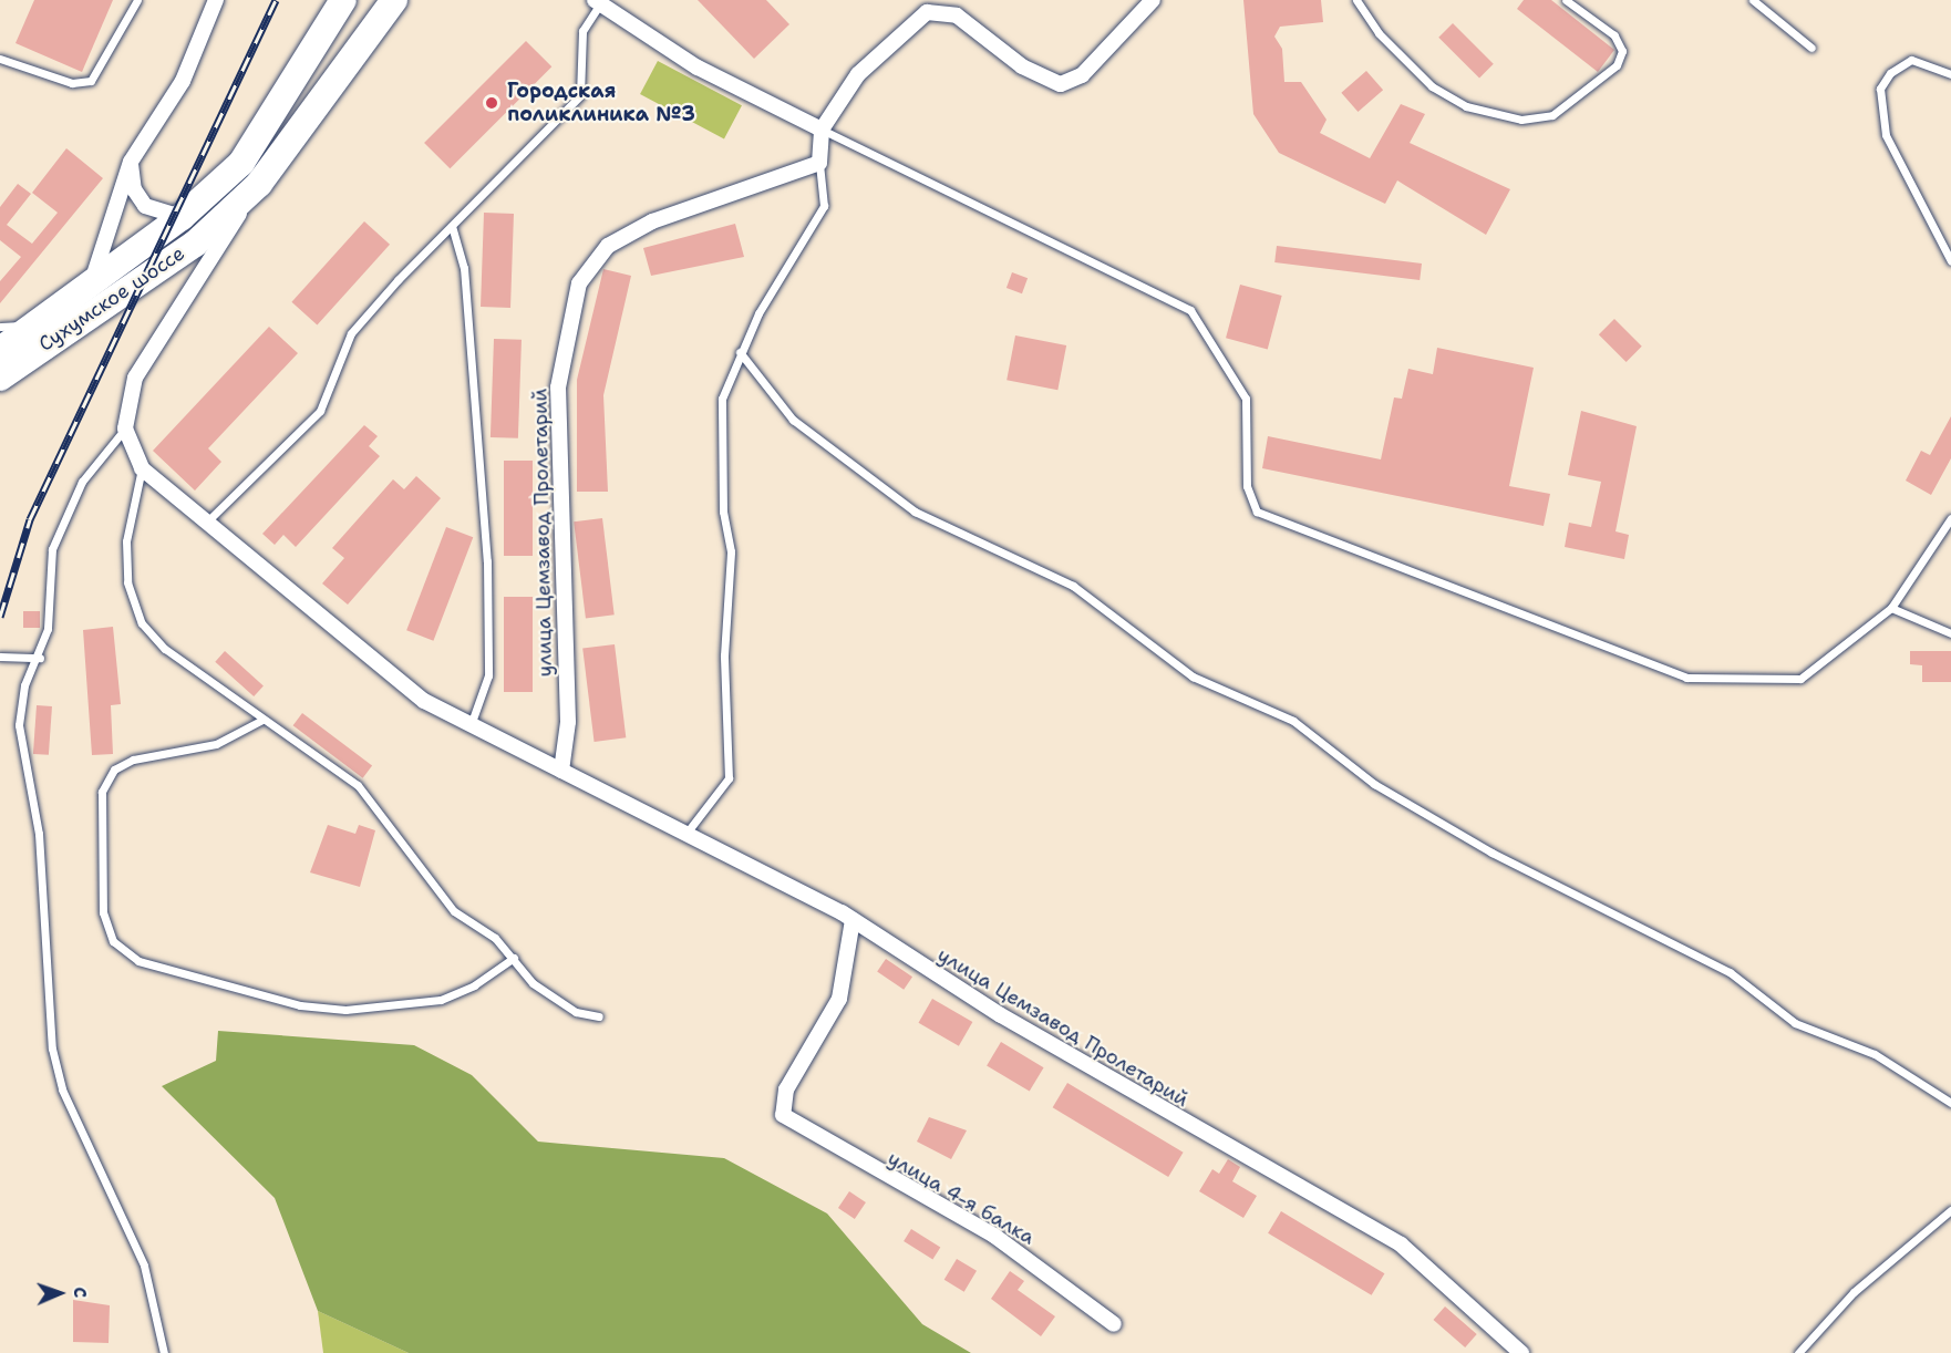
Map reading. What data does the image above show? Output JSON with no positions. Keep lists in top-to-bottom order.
{
  "streets": {
    "highway": ["Сухумское шоссе"],
    "street": ["улица Цемзавод Пролетарий", "улица 4-я балка"]
  },
  "crossings": [
    ["улица Цемзавод Пролетарий", "улица 4-я балка"]
  ],
  "places": ["Городская поликлиника №3"],
  "north": "right"
}
